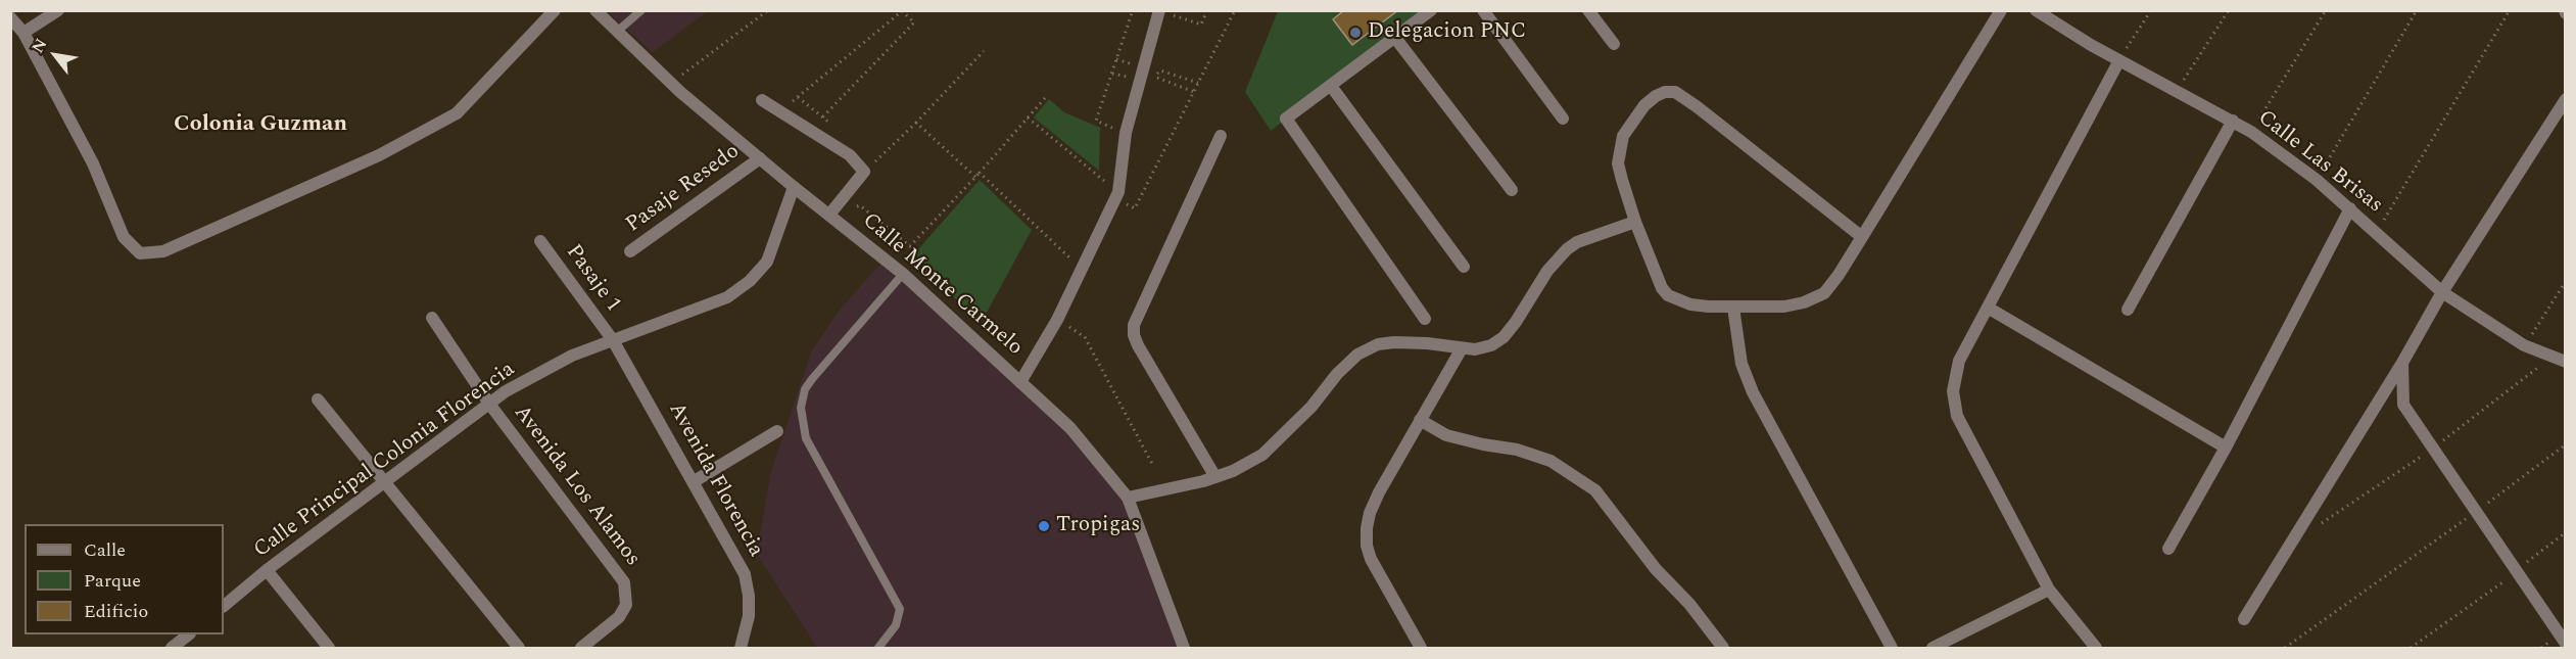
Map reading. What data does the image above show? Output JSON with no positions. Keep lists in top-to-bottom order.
{
  "streets": {
    "street": [
      "Calle Las Brisas",
      "Pasaje Resedo",
      "Pasaje 1",
      "Calle Monte Carmelo",
      "Calle Principal Colonia Florencia",
      "Avenida Florencia",
      "Avenida Los Alamos"
    ]
  },
  "crossings": [
    ["Pasaje Resedo", "Calle Monte Carmelo"],
    ["Pasaje 1", "Calle Principal Colonia Florencia"],
    ["Pasaje 1", "Avenida Florencia"],
    ["Calle Monte Carmelo", "Calle Principal Colonia Florencia"],
    ["Calle Principal Colonia Florencia", "Avenida Florencia"],
    ["Calle Principal Colonia Florencia", "Avenida Los Alamos"]
  ],
  "districts": ["Colonia Guzman"],
  "places": ["Delegacion PNC", "Tropigas"],
  "legend": ["Calle", "Parque", "Edificio"],
  "north": "top left"
}
